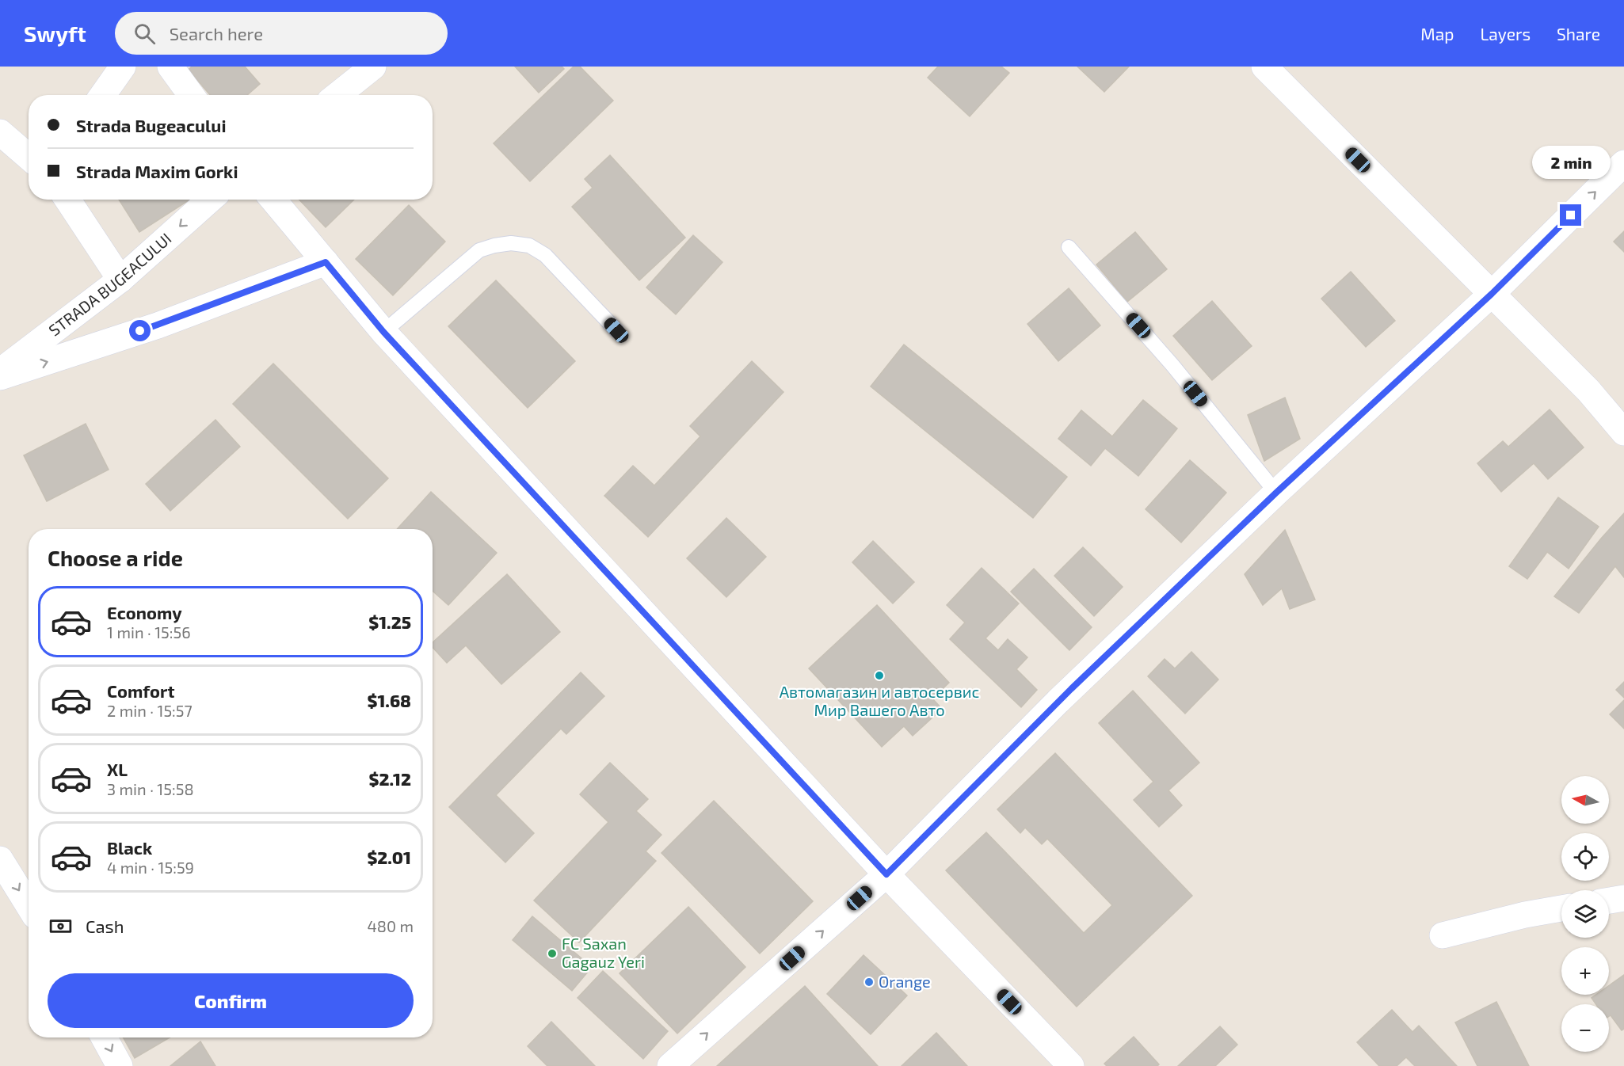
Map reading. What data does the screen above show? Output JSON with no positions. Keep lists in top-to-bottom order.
{
  "streets": {
    "street": ["STRADA BUGEACULUI"]
  },
  "places": ["Автомагазин и автосервис Мир Вашего Авто", "FC Saxan Gagauz Yeri", "Orange"],
  "north": "left",
  "page": {
    "header": "Swyft",
    "search": "Search here",
    "nav": ["Map", "Layers", "Share"],
    "banner": ["Strada Bugeacului", "Strada Maxim Gorki"],
    "bubble": "2 min",
    "heading": "Choose a ride",
    "list": [
      {
        "name": "Economy",
        "note": "1 min · 15:56",
        "value": "$1.25"
      },
      {
        "name": "Comfort",
        "note": "2 min · 15:57",
        "value": "$1.68"
      },
      {
        "name": "XL",
        "note": "3 min · 15:58",
        "value": "$2.12"
      },
      {
        "name": "Black",
        "note": "4 min · 15:59",
        "value": "$2.01"
      }
    ],
    "map_buttons": ["+", "−"],
    "pay": ["Cash", "480 m"],
    "buttons": "Confirm"
  }
}
